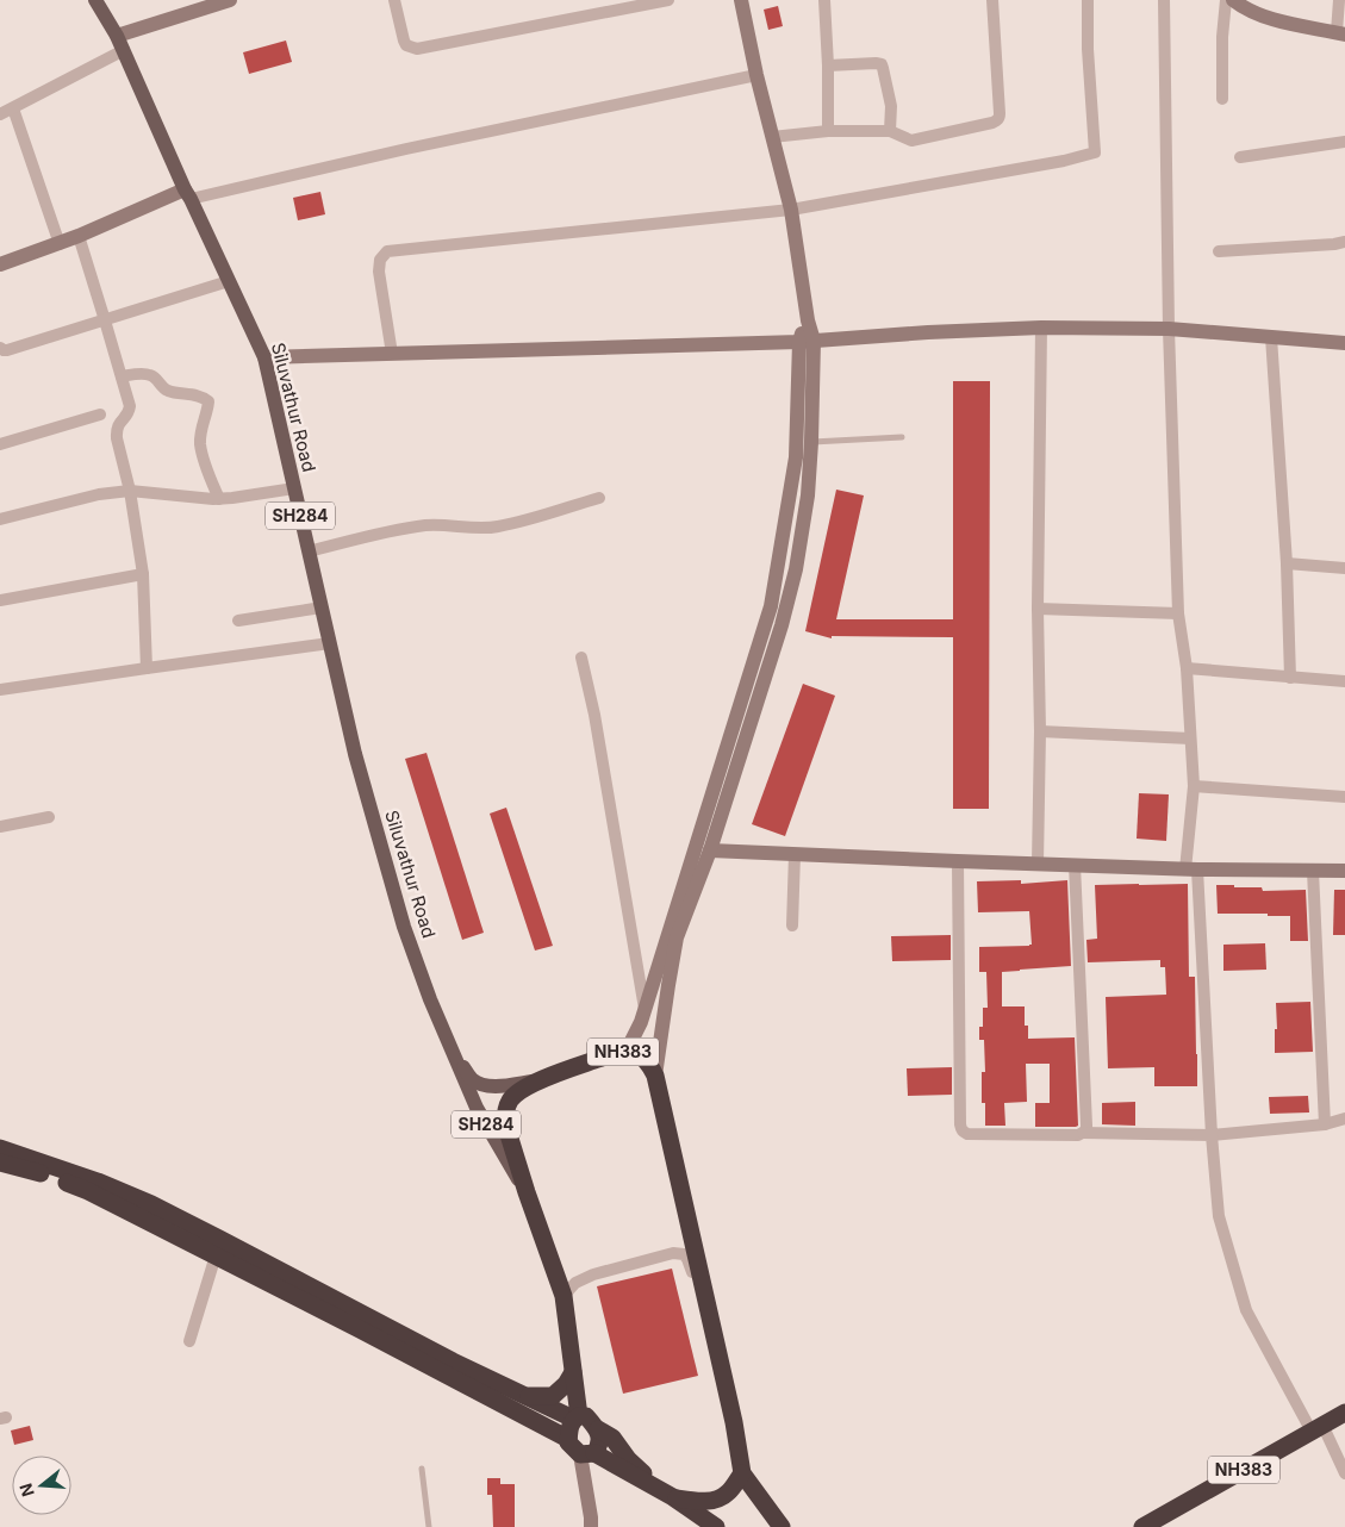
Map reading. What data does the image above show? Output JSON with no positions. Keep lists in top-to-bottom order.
{
  "streets": {
    "highway": ["NH383"],
    "main road": ["Siluvathur Road", "SH284"]
  },
  "crossings": [
    ["Siluvathur Road", "NH383"]
  ],
  "north": "left"
}
